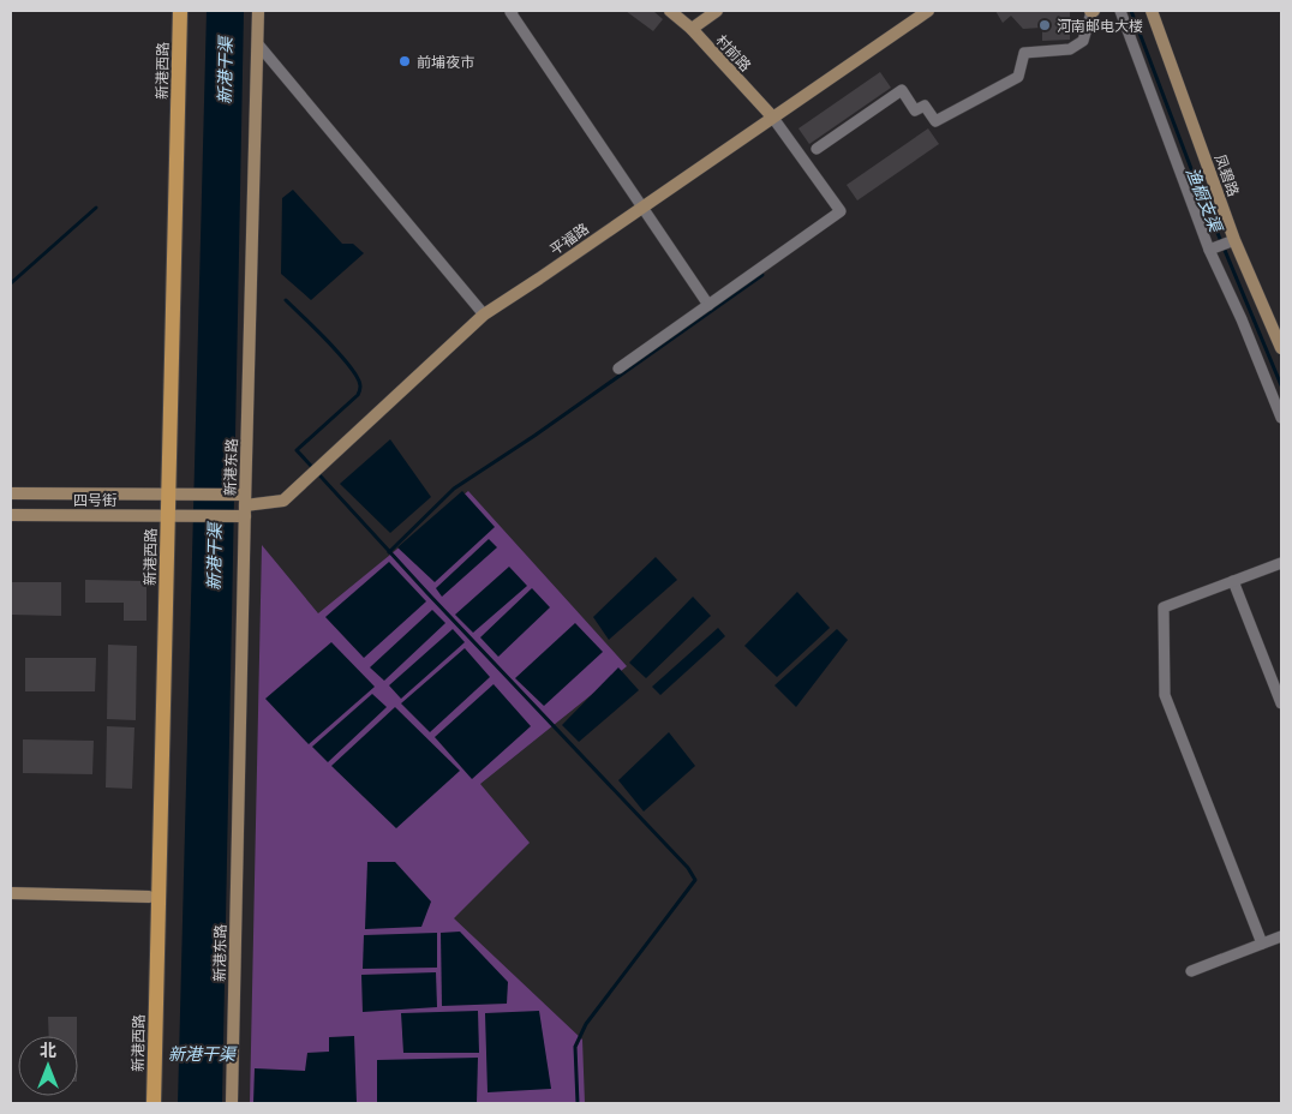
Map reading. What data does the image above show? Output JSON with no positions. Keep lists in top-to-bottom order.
{
  "streets": {
    "main road": [
      "村前路",
      "新港西路",
      "凤碧路",
      "平福路",
      "新港东路",
      "四号街"
    ]
  },
  "crossings": [
    ["村前路", "平福路"],
    ["平福路", "新港东路"],
    ["平福路", "四号街"],
    ["新港东路", "四号街"]
  ],
  "water": ["新港干渠", "渔橱支渠"],
  "places": ["河南邮电大楼", "前埔夜市"],
  "north": "top"
}
